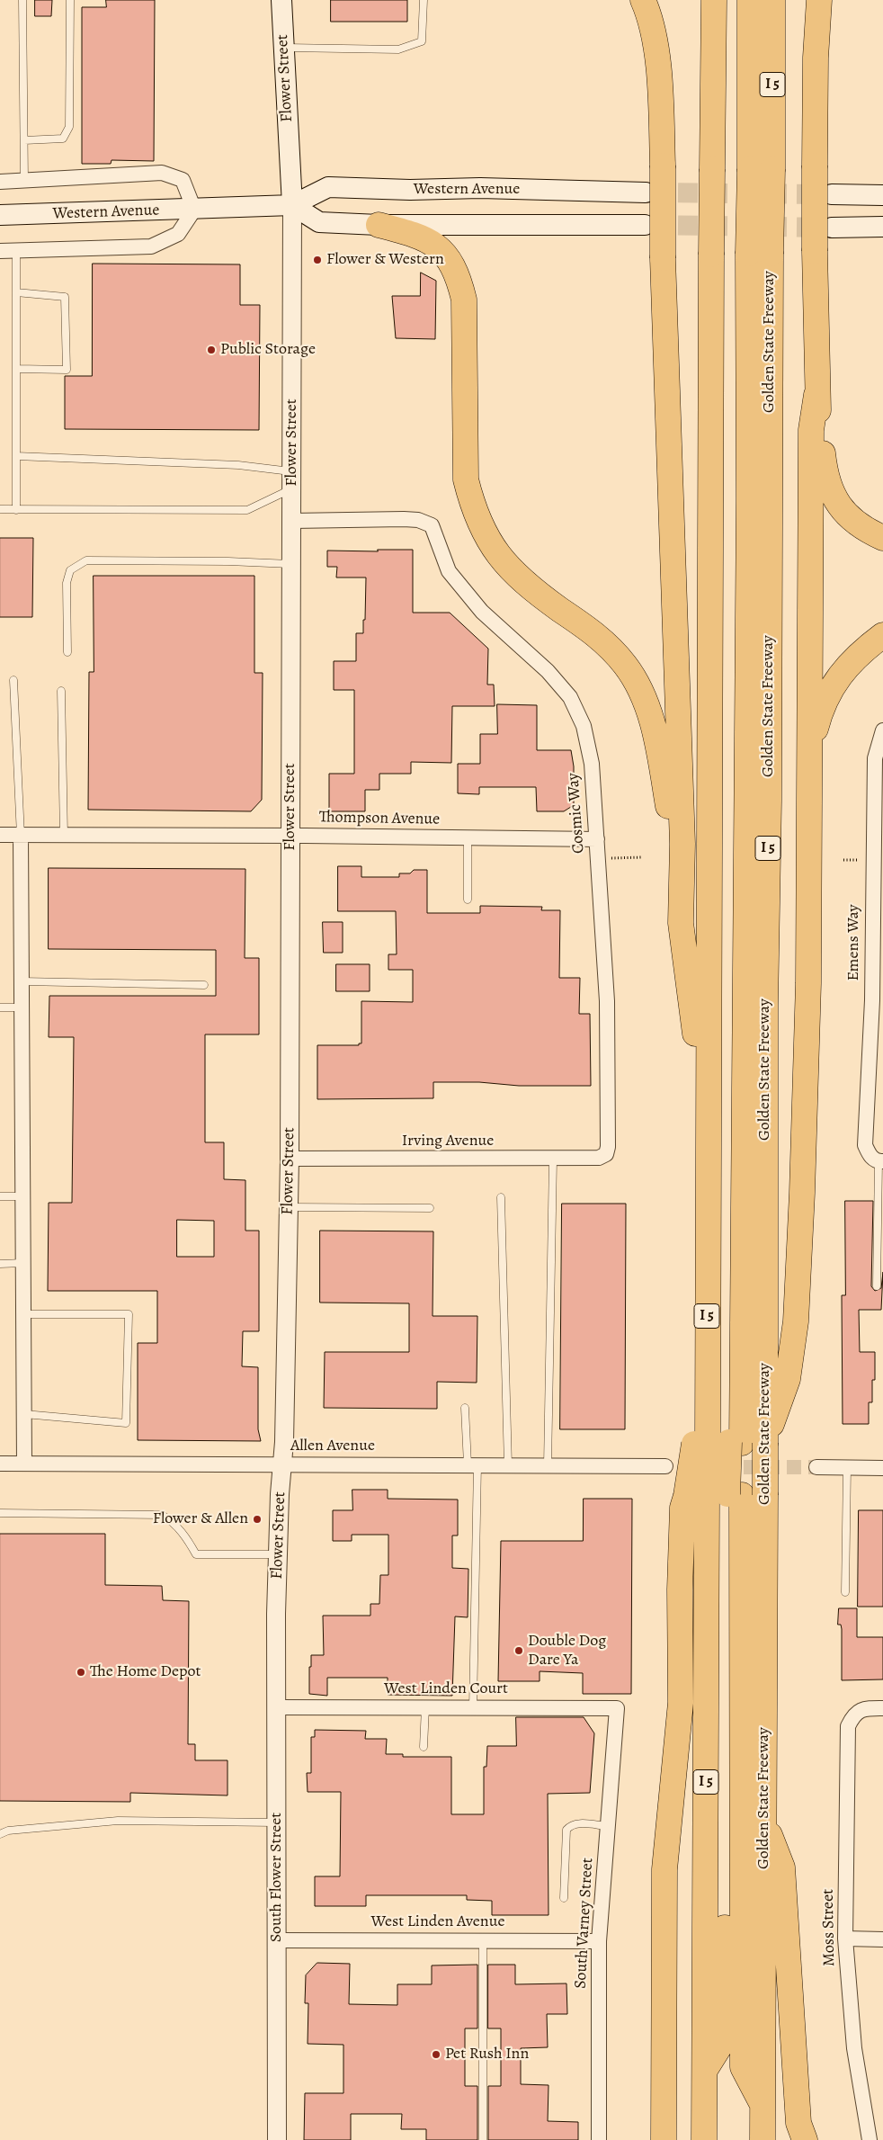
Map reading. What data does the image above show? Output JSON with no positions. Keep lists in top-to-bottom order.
{
  "streets": {
    "highway": ["I 5", "Golden State Freeway"],
    "main road": ["Flower Street", "Western Avenue"],
    "street": [
      "Cosmic Way",
      "Thompson Avenue",
      "Emens Way",
      "Irving Avenue",
      "Allen Avenue",
      "West Linden Court",
      "South Flower Street",
      "West Linden Avenue",
      "South Varney Street",
      "Moss Street"
    ]
  },
  "crossings": [
    ["Flower Street", "Western Avenue"],
    ["Flower Street", "Cosmic Way"],
    ["Flower Street", "Thompson Avenue"],
    ["Flower Street", "Irving Avenue"],
    ["Flower Street", "Allen Avenue"],
    ["Flower Street", "South Flower Street"],
    ["Cosmic Way", "Thompson Avenue"],
    ["Cosmic Way", "Irving Avenue"],
    ["West Linden Court", "South Flower Street"],
    ["West Linden Court", "South Varney Street"],
    ["South Flower Street", "West Linden Avenue"],
    ["West Linden Avenue", "South Varney Street"]
  ],
  "places": [
    "Flower & Western",
    "Public Storage",
    "Flower & Allen",
    "Double Dog Dare Ya",
    "The Home Depot",
    "Pet Rush Inn"
  ]
}
